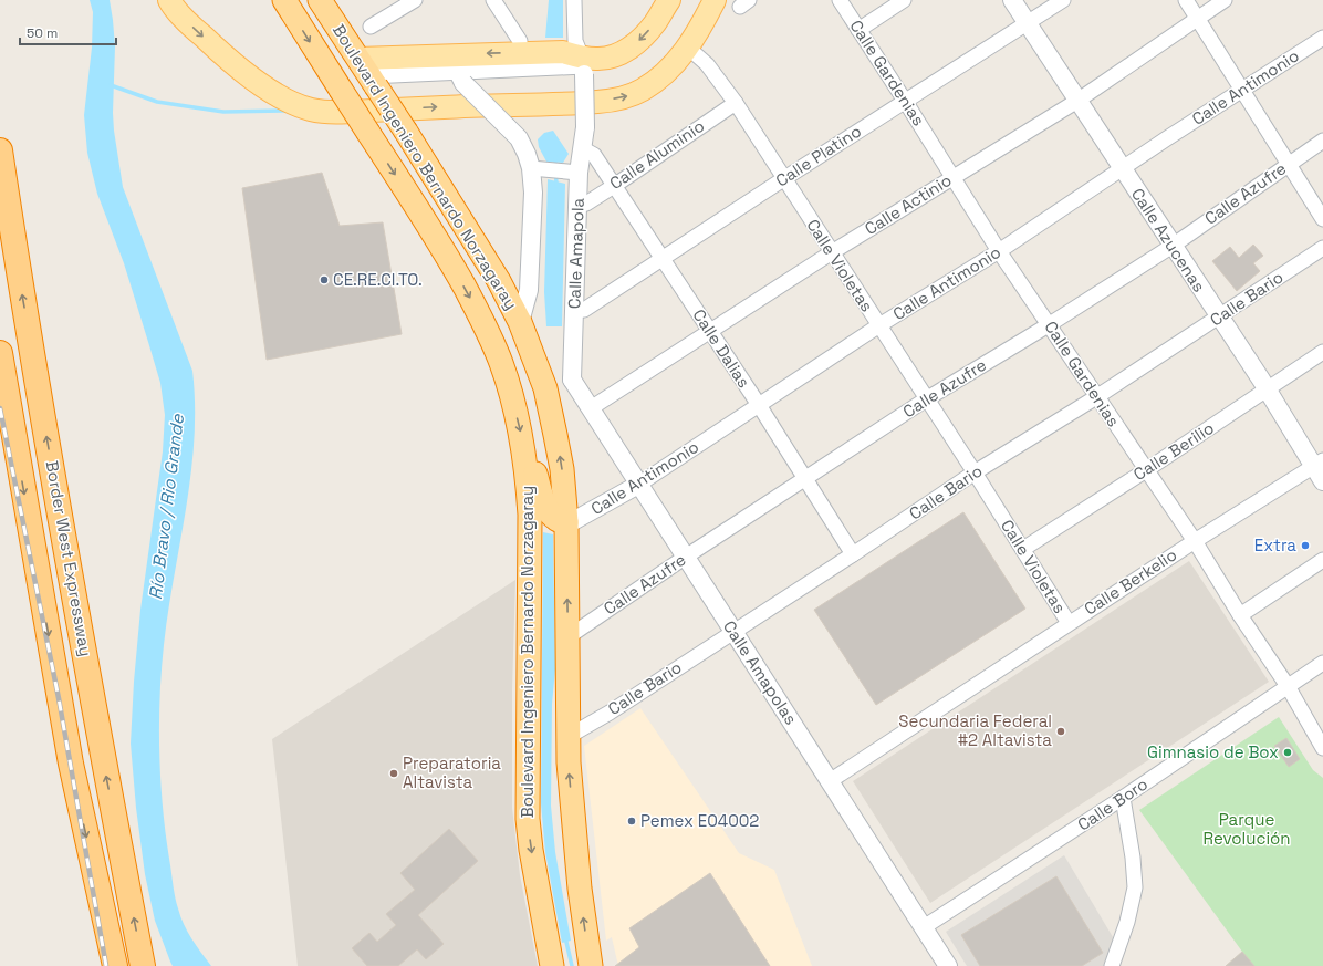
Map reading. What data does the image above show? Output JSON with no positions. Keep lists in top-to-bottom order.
{
  "streets": {
    "highway": ["Boulevard Ingeniero Bernardo Norzagaray", "Border West Expressway"],
    "street": [
      "Calle Gardenias",
      "Calle Antimonio",
      "Calle Aluminio",
      "Calle Platino",
      "Calle Azufre",
      "Calle Actinio",
      "Calle Azucenas",
      "Calle Amapola",
      "Calle Violetas",
      "Calle Bario",
      "Calle Dalias",
      "Calle Berilio",
      "Calle Berkelio",
      "Calle Amapolas",
      "Calle Boro"
    ]
  },
  "crossings": [
    ["Calle Gardenias", "Calle Antimonio"],
    ["Calle Gardenias", "Calle Platino"],
    ["Calle Gardenias", "Calle Azufre"],
    ["Calle Gardenias", "Calle Actinio"],
    ["Calle Gardenias", "Calle Bario"],
    ["Calle Gardenias", "Calle Berilio"],
    ["Calle Gardenias", "Calle Berkelio"],
    ["Calle Gardenias", "Calle Boro"],
    ["Calle Antimonio", "Boulevard Ingeniero Bernardo Norzagaray"],
    ["Calle Antimonio", "Calle Azucenas"],
    ["Calle Antimonio", "Calle Violetas"],
    ["Calle Antimonio", "Calle Dalias"],
    ["Calle Antimonio", "Calle Amapolas"],
    ["Calle Aluminio", "Calle Amapola"],
    ["Calle Aluminio", "Calle Violetas"],
    ["Calle Aluminio", "Calle Dalias"],
    ["Calle Platino", "Calle Azucenas"],
    ["Calle Platino", "Calle Amapola"],
    ["Calle Platino", "Calle Violetas"],
    ["Calle Platino", "Calle Dalias"],
    ["Boulevard Ingeniero Bernardo Norzagaray", "Calle Azufre"],
    ["Boulevard Ingeniero Bernardo Norzagaray", "Calle Bario"],
    ["Calle Azufre", "Calle Azucenas"],
    ["Calle Azufre", "Calle Violetas"],
    ["Calle Azufre", "Calle Dalias"],
    ["Calle Azufre", "Calle Amapolas"],
    ["Calle Actinio", "Calle Azucenas"],
    ["Calle Actinio", "Calle Violetas"],
    ["Calle Actinio", "Calle Dalias"],
    ["Calle Actinio", "Calle Amapolas"],
    ["Calle Azucenas", "Calle Bario"],
    ["Calle Azucenas", "Calle Berilio"],
    ["Calle Azucenas", "Calle Berkelio"],
    ["Calle Amapola", "Calle Dalias"],
    ["Calle Amapola", "Calle Amapolas"],
    ["Calle Violetas", "Calle Bario"],
    ["Calle Violetas", "Calle Berilio"],
    ["Calle Violetas", "Calle Berkelio"],
    ["Calle Bario", "Calle Dalias"],
    ["Calle Bario", "Calle Amapolas"],
    ["Calle Berkelio", "Calle Amapolas"],
    ["Calle Amapolas", "Calle Boro"]
  ],
  "water": ["Río Bravo / Rio Grande"],
  "parks": ["Parque Revolución"],
  "places": [
    "CE.RE.CI.TO.",
    "Extra",
    "Secundaria Federal #2 Altavista",
    "Gimnasio de Box",
    "Preparatoria Altavista",
    "Pemex E04002"
  ],
  "scale_bar": "50 m"
}
